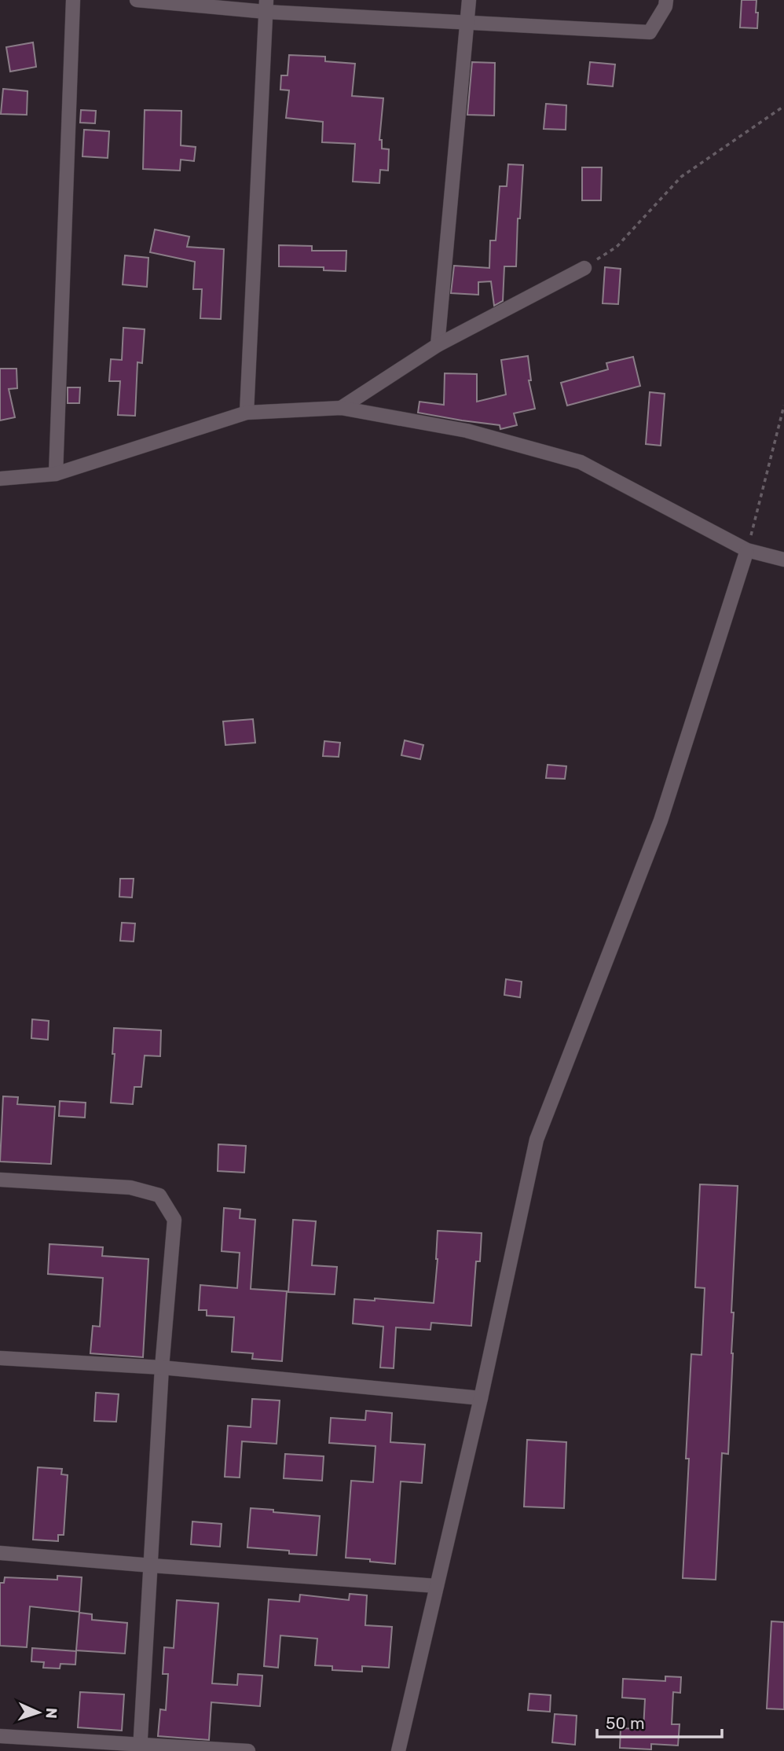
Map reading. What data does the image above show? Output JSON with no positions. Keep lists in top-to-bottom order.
{
  "scale_bar": "50 m",
  "north": "right"
}
